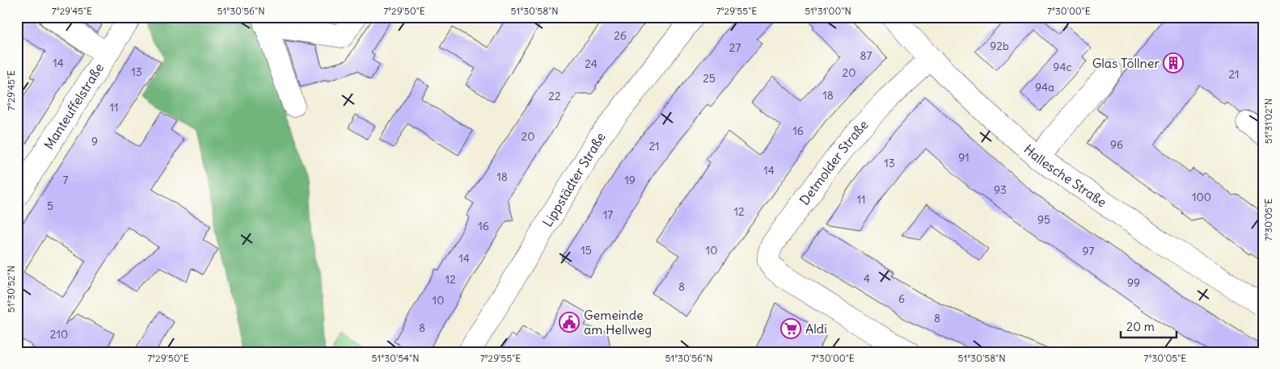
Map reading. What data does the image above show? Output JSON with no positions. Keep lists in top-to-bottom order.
{
  "streets": {
    "street": [
      "Manteuffelstraße",
      "Detmolder Straße",
      "Hallesche Straße",
      "Lippstädter Straße"
    ]
  },
  "crossings": [
    ["Detmolder Straße", "Hallesche Straße"]
  ],
  "places": {
    "building": ["Glas Töllner"],
    "public building": ["Gemeinde am Hellweg"],
    "supermarket": ["Aldi"]
  },
  "house_numbers": [
    "26",
    "92b",
    "27",
    "87",
    "14",
    "24",
    "94c",
    "13",
    "20",
    "21",
    "25",
    "94a",
    "18",
    "22",
    "11",
    "16",
    "20",
    "9",
    "96",
    "21",
    "91",
    "13",
    "14",
    "18",
    "7",
    "19",
    "93",
    "100",
    "11",
    "5",
    "12",
    "17",
    "95",
    "16",
    "15",
    "10",
    "97",
    "14",
    "4",
    "12",
    "99",
    "8",
    "6",
    "10",
    "8",
    "8",
    "210"
  ],
  "scale_bar": "20 m",
  "coordinates": [
    "7°29'45\"E",
    "51°30'56\"N",
    "7°29'50\"E",
    "51°30'58\"N",
    "7°29'55\"E",
    "51°31'00\"N",
    "7°30'00\"E",
    "51°31'02\"N",
    "7°30'05\"E",
    "51°30'52\"N",
    "51°30'54\"N"
  ]
}
